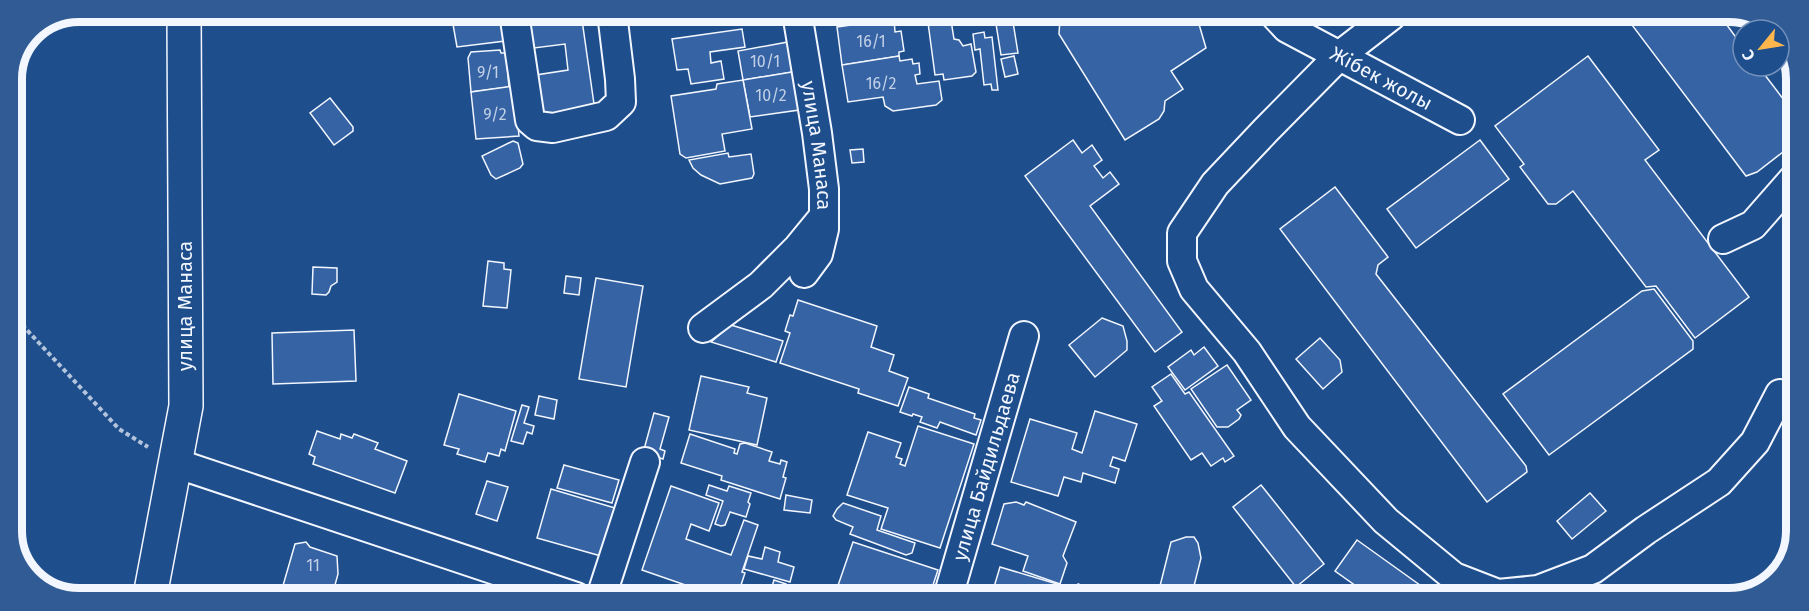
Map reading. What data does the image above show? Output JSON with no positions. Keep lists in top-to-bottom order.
{
  "streets": {
    "highway": ["улица Манаса"],
    "street": ["Жібек жолы", "улица Байдильдаева"]
  },
  "house_numbers": [
    "16/1",
    "10/1",
    "9/1",
    "16/2",
    "10/2",
    "9/2",
    "11"
  ],
  "north": "bottom left"
}
